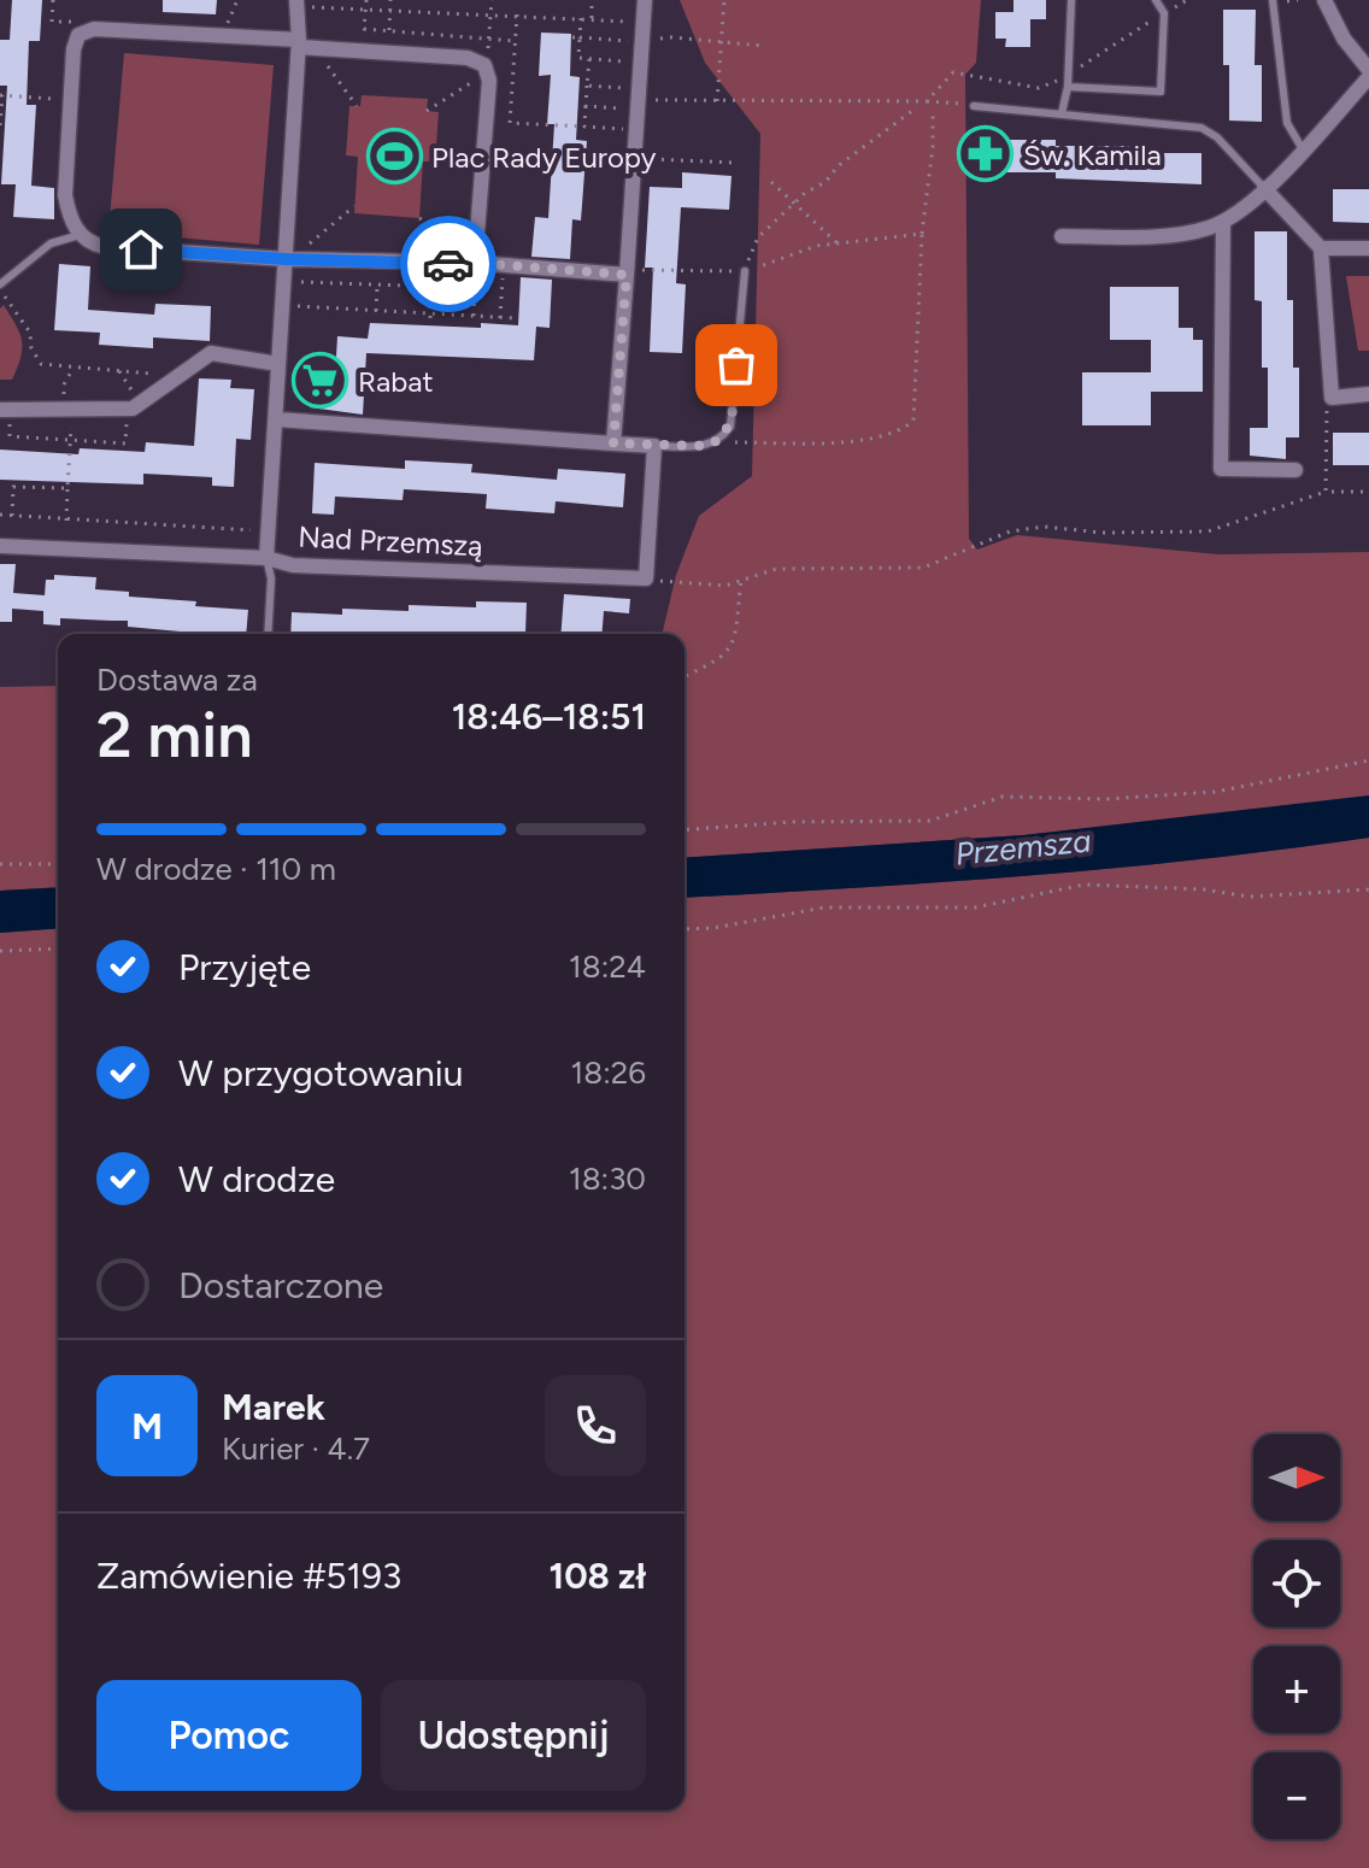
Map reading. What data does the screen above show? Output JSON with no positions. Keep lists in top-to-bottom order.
{
  "streets": {
    "street": ["Nad Przemszą"]
  },
  "water": ["Przemsza"],
  "places": {
    "pharmacy": ["Św. Kamila"],
    "sports": ["Plac Rady Europy"],
    "supermarket": ["Rabat"]
  },
  "north": "right",
  "page": {
    "heading": ["2 min", "Dostawa za", "18:46–18:51"],
    "panel": [
      "Marek",
      "Kurier · 4.7",
      "Zamówienie #5193",
      "108 zł"
    ],
    "bar": "W drodze · 110 m",
    "list": [
      ["Przyjęte", "18:24"],
      ["W przygotowaniu", "18:26"],
      ["W drodze", "18:30"],
      "Dostarczone"
    ],
    "round": "M",
    "map_buttons": ["+", "−"],
    "buttons": ["Pomoc", "Udostępnij"]
  }
}
